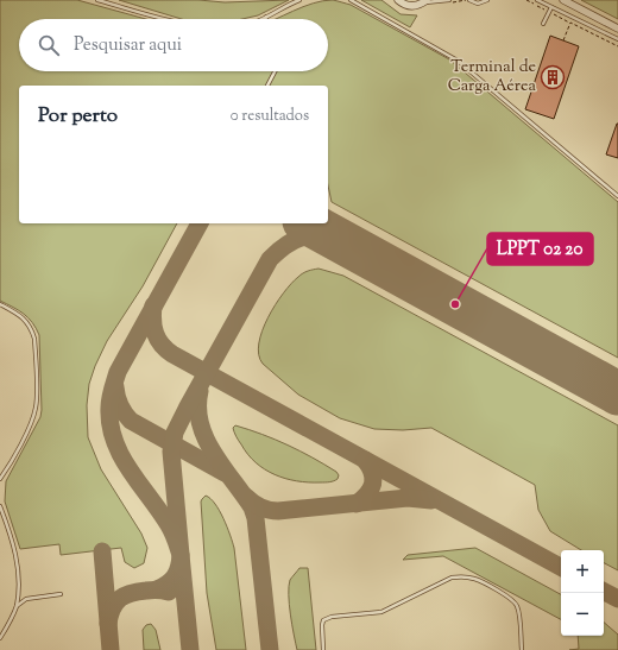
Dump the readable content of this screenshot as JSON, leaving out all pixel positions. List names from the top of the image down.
{
  "places": {
    "building": ["Terminal de Carga Aérea"],
    "other": ["LPPT 02 20"]
  },
  "page": {
    "search": "Pesquisar aqui",
    "heading": ["Por perto", "0 resultados"],
    "map_buttons": ["+", "−"]
  }
}
